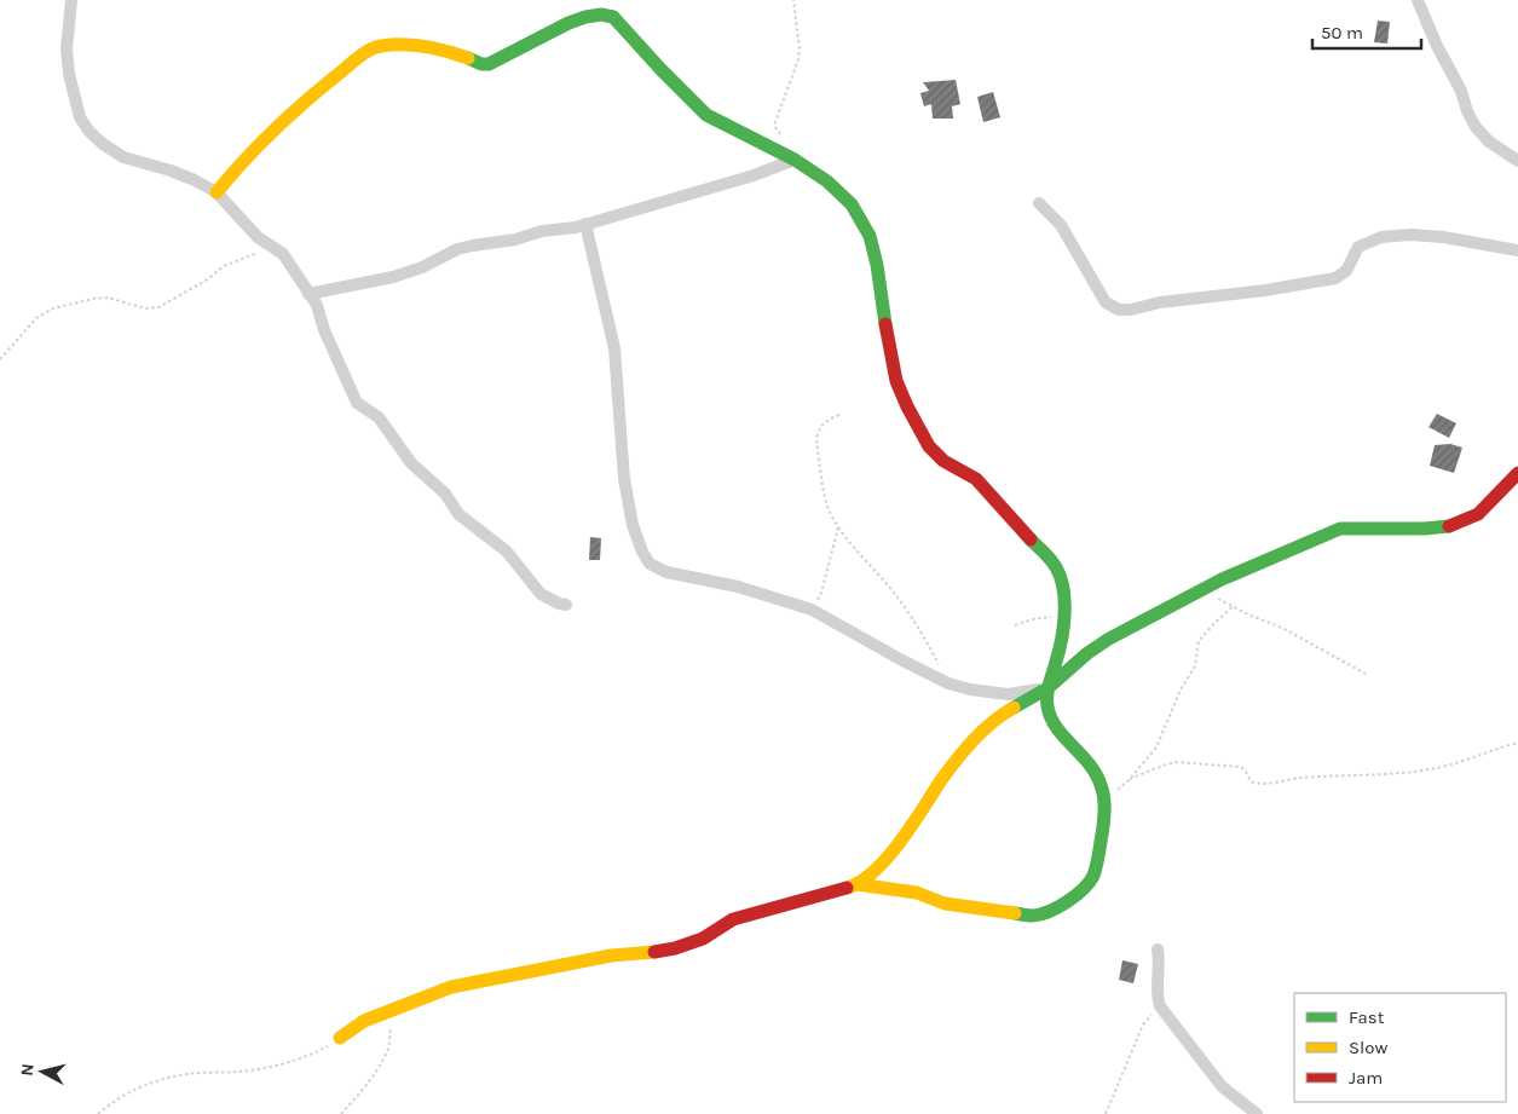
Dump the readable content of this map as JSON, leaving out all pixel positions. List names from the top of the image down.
{
  "legend": ["Fast", "Slow", "Jam"],
  "scale_bar": "50 m",
  "north": "left"
}
